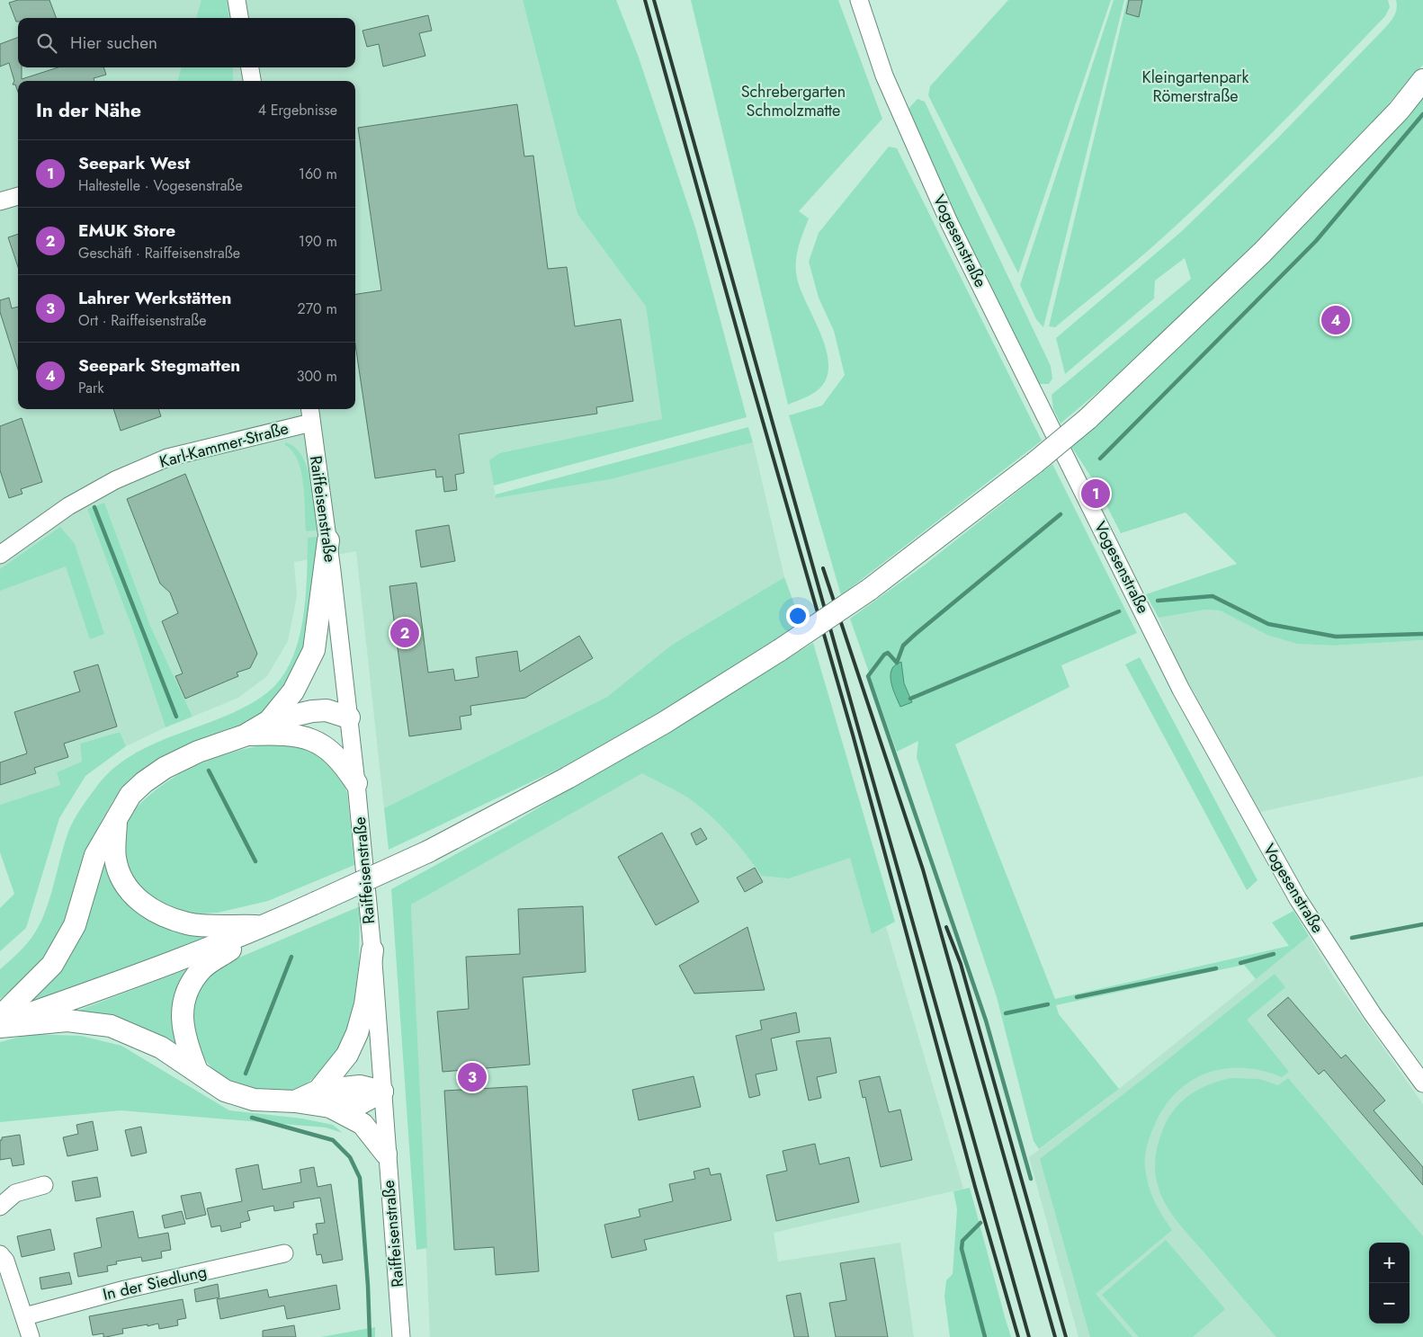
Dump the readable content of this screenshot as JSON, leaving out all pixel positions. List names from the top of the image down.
{
  "streets": {
    "street": [
      "Vogesenstraße",
      "Karl-Kammer-Straße",
      "Raiffeisenstraße",
      "In der Siedlung"
    ]
  },
  "crossings": [
    ["Karl-Kammer-Straße", "Raiffeisenstraße"]
  ],
  "parks": ["Kleingartenpark Römerstraße", "Schrebergarten Schmolzmatte"],
  "page": {
    "search": "Hier suchen",
    "heading": ["In der Nähe", "4 Ergebnisse"],
    "list": [
      {
        "mark": "1",
        "name": "Seepark West",
        "note": "Haltestelle · Vogesenstraße",
        "value": "160 m"
      },
      {
        "mark": "2",
        "name": "EMUK Store",
        "note": "Geschäft · Raiffeisenstraße",
        "value": "190 m"
      },
      {
        "mark": "3",
        "name": "Lahrer Werkstätten",
        "note": "Ort · Raiffeisenstraße",
        "value": "270 m"
      },
      {
        "mark": "4",
        "name": "Seepark Stegmatten",
        "note": "Park",
        "value": "300 m"
      }
    ],
    "pins": [
      "4",
      "1",
      "2",
      "3"
    ],
    "map_buttons": ["+", "−"]
  }
}
